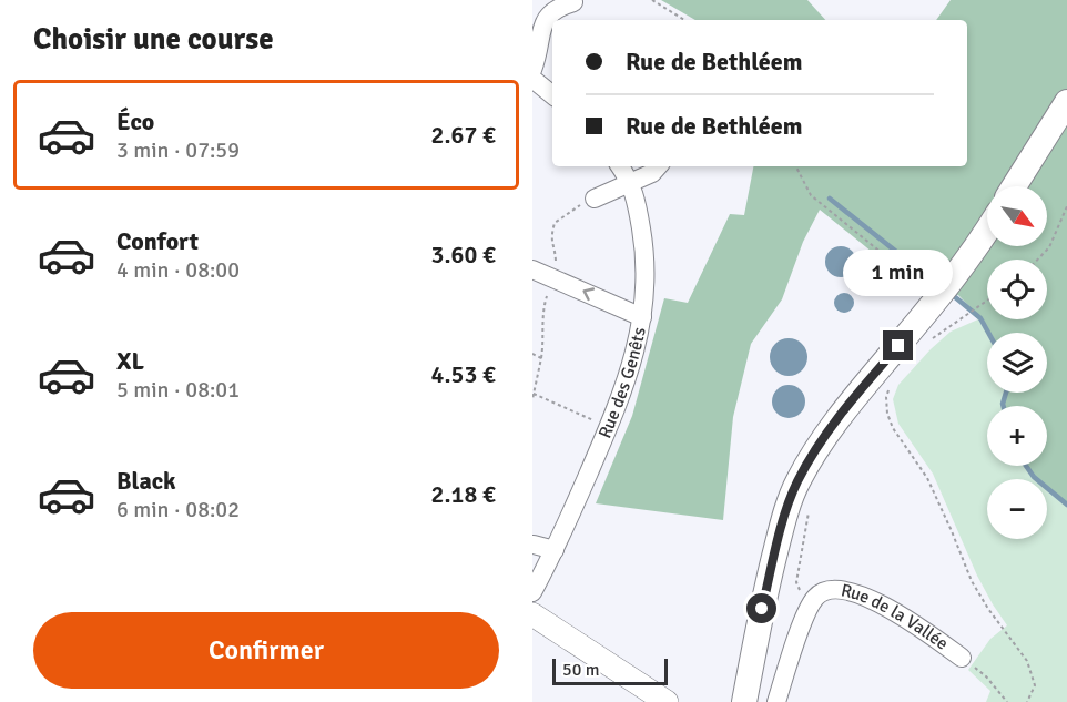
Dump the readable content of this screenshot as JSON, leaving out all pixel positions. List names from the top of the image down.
{
  "streets": {
    "street": ["Rue des Genêts", "Rue de la Vallée"]
  },
  "scale_bar": "50 m",
  "north": "bottom right",
  "page": {
    "heading": "Choisir une course",
    "banner": ["Rue de Bethléem", "Rue de Bethléem"],
    "list": [
      {
        "name": "Éco",
        "note": "3 min · 07:59",
        "value": "2.67 €"
      },
      {
        "name": "Confort",
        "note": "4 min · 08:00",
        "value": "3.60 €"
      },
      {
        "name": "XL",
        "note": "5 min · 08:01",
        "value": "4.53 €"
      },
      {
        "name": "Black",
        "note": "6 min · 08:02",
        "value": "2.18 €"
      }
    ],
    "map_buttons": ["+", "−"],
    "bubble": "1 min",
    "buttons": "Confirmer",
    "scale": "50 m"
  }
}
